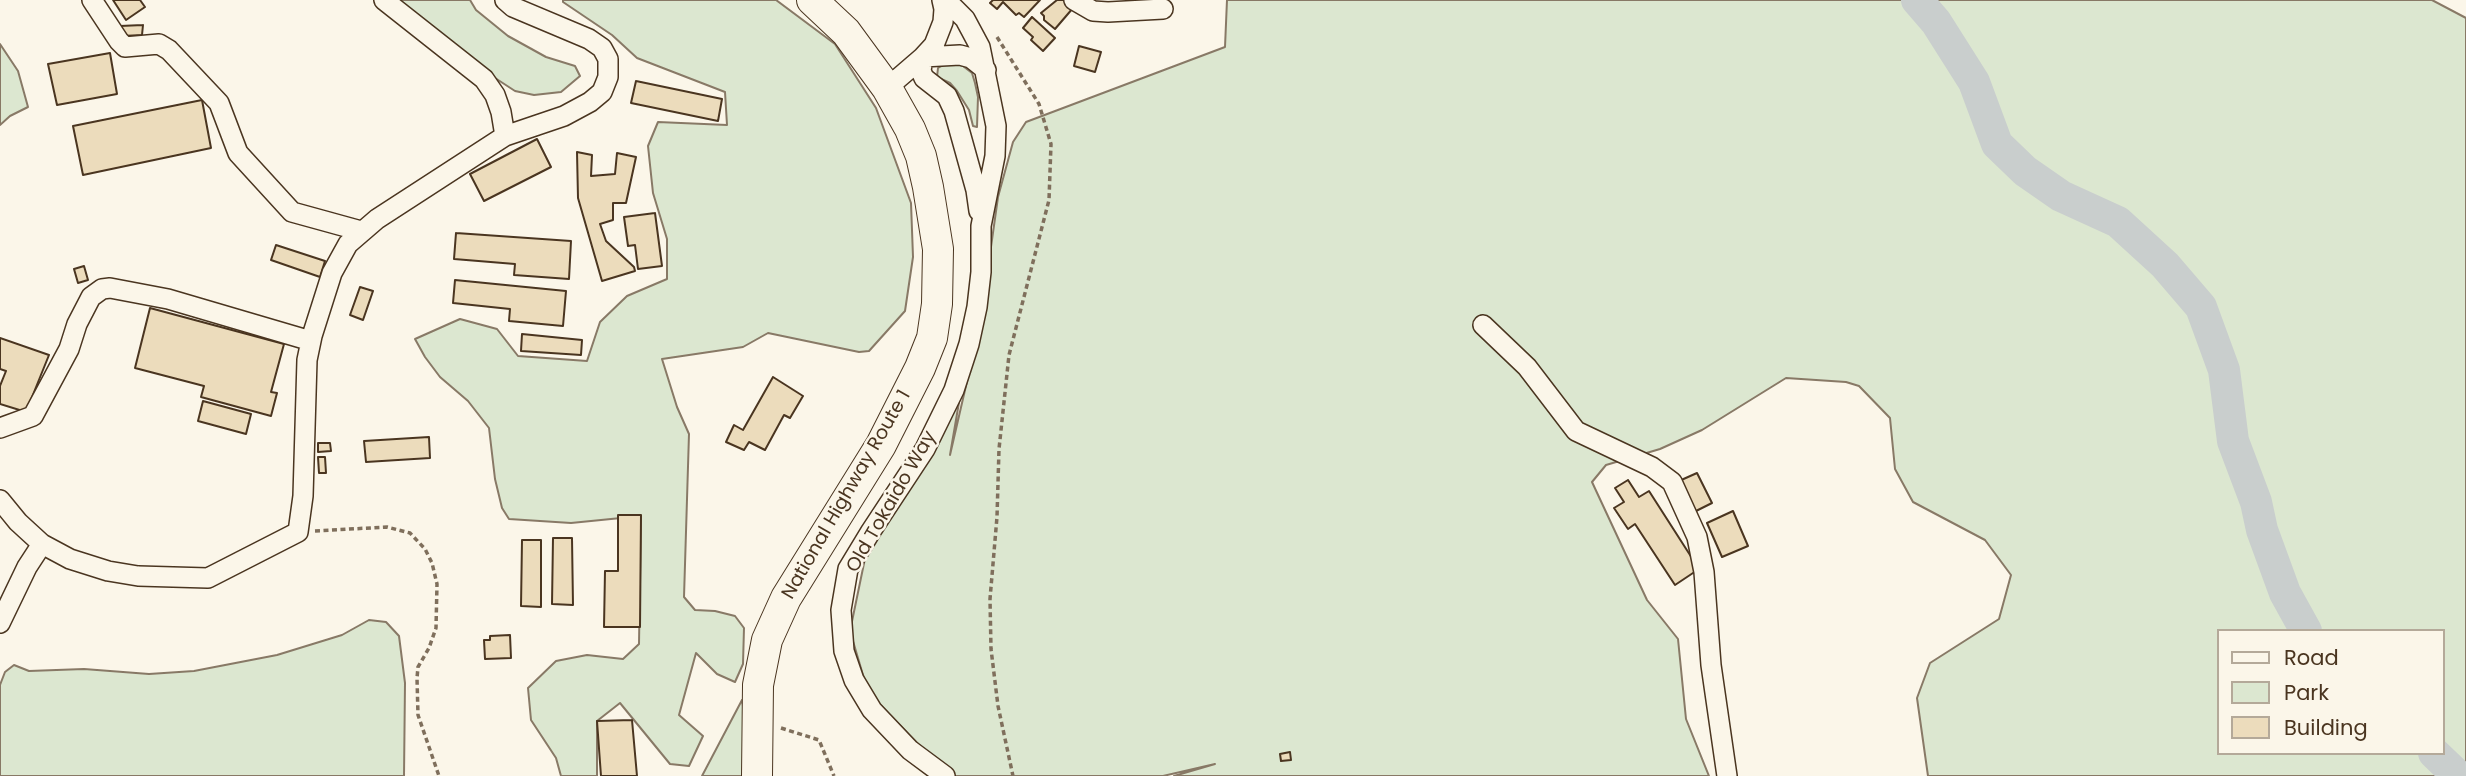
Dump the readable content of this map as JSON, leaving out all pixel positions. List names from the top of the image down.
{
  "streets": {
    "highway": ["National Highway Route 1"],
    "street": ["Old Tokaido Way"]
  },
  "legend": ["Road", "Park", "Building"]
}
